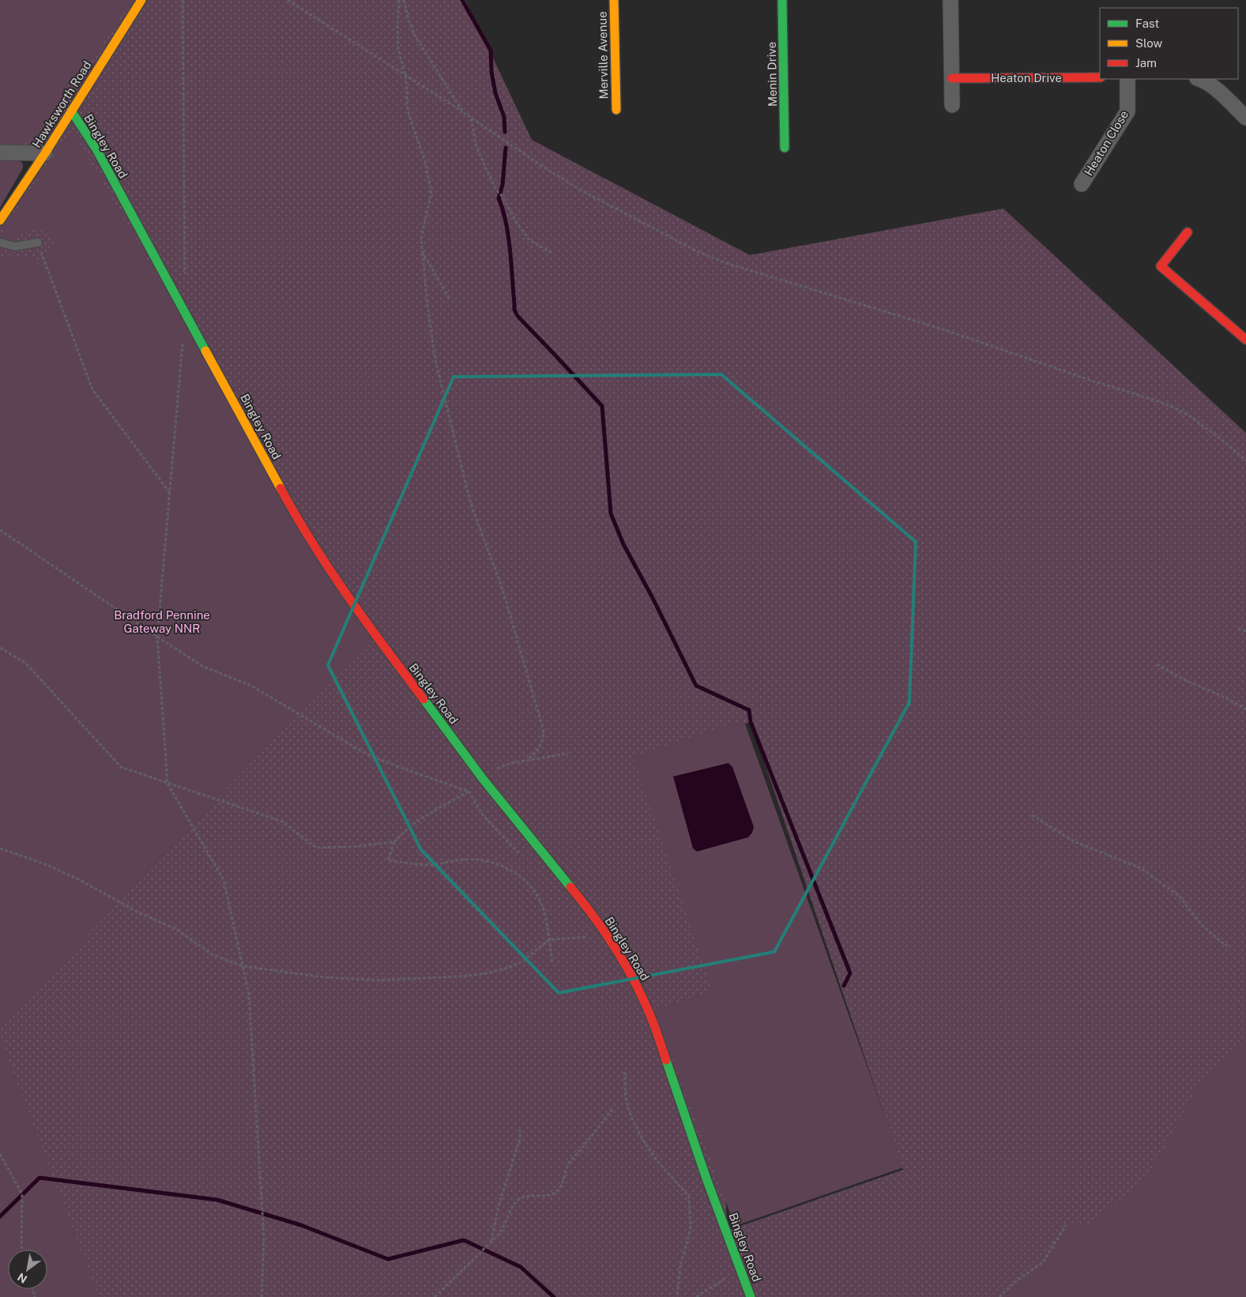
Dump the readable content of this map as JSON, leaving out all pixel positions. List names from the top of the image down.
{
  "streets": {
    "street": [
      "Merville Avenue",
      "Menin Drive",
      "Heaton Drive",
      "Hawksworth Road",
      "Heaton Close",
      "Bingley Road"
    ]
  },
  "crossings": [
    ["Hawksworth Road", "Bingley Road"]
  ],
  "parks": ["Bradford Pennine Gateway NNR"],
  "legend": ["Fast", "Slow", "Jam"],
  "north": "bottom left"
}
